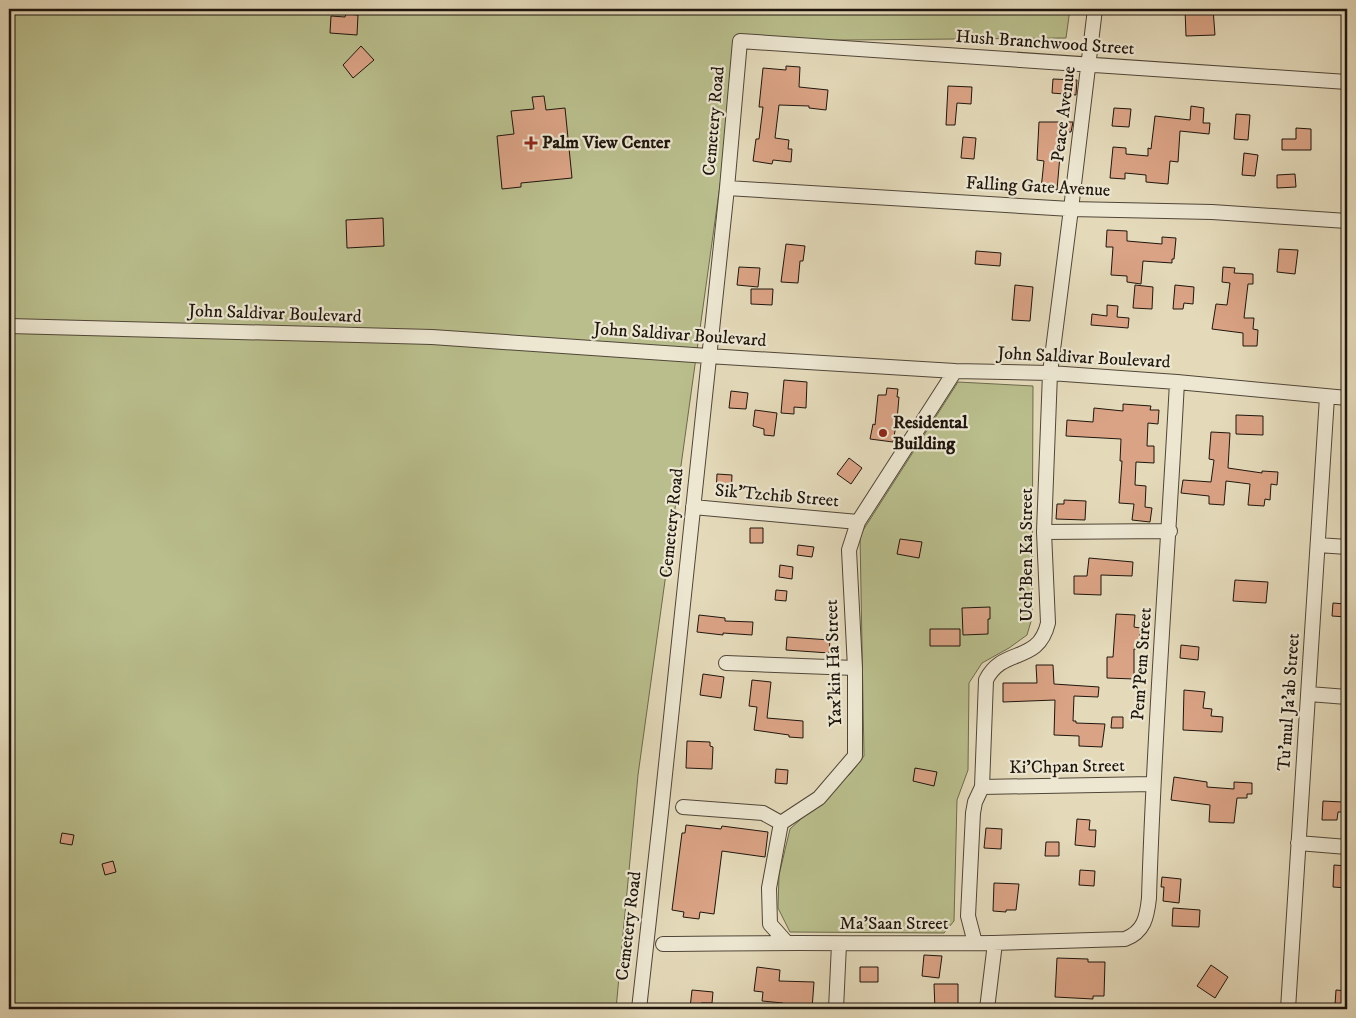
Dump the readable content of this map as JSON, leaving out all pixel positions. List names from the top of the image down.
{
  "streets": {
    "street": [
      "Hush Branchwood Street",
      "Peace Avenue",
      "Cemetery Road",
      "Falling Gate Avenue",
      "John Saldivar Boulevard",
      "Sik'Tzchib Street",
      "Uch'Ben Ka Street",
      "Yax'kin Ha Street",
      "Pem'Pem Street",
      "Tu'mul Ja'ab Street",
      "Ki'Chpan Street",
      "Ma'Saan Street"
    ]
  },
  "crossings": [
    ["Hush Branchwood Street", "Peace Avenue"],
    ["Hush Branchwood Street", "Cemetery Road"],
    ["Peace Avenue", "Falling Gate Avenue"],
    ["Peace Avenue", "John Saldivar Boulevard"],
    ["Peace Avenue", "Uch'Ben Ka Street"],
    ["Cemetery Road", "Falling Gate Avenue"],
    ["Cemetery Road", "John Saldivar Boulevard"],
    ["Cemetery Road", "Sik'Tzchib Street"],
    ["John Saldivar Boulevard", "Uch'Ben Ka Street"],
    ["John Saldivar Boulevard", "Yax'kin Ha Street"],
    ["John Saldivar Boulevard", "Pem'Pem Street"],
    ["John Saldivar Boulevard", "Tu'mul Ja'ab Street"],
    ["Sik'Tzchib Street", "Yax'kin Ha Street"],
    ["Uch'Ben Ka Street", "Ki'Chpan Street"],
    ["Uch'Ben Ka Street", "Ma'Saan Street"],
    ["Pem'Pem Street", "Ki'Chpan Street"],
    ["Pem'Pem Street", "Ma'Saan Street"]
  ],
  "places": {
    "health": ["Palm View Center"],
    "other": ["Residental Building"]
  }
}
